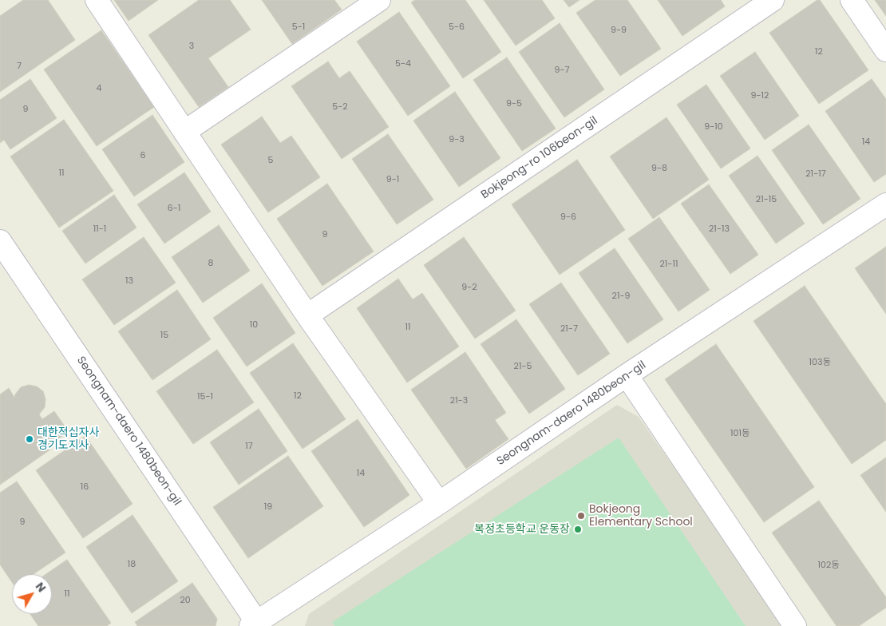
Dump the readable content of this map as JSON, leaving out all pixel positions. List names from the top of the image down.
{
  "streets": {
    "street": ["Bokjeong-ro 106beon-gil", "Seongnam-daero 1480beon-gil"]
  },
  "places": ["대한적십자사 경기도지사", "Bokjeong Elementary School", "복정초등학교 운동장"],
  "house_numbers": [
    "5-1",
    "5-6",
    "9-9",
    "3",
    "12",
    "5-4",
    "7",
    "9-7",
    "4",
    "9-12",
    "9-5",
    "5-2",
    "9",
    "9-10",
    "9-3",
    "14",
    "6",
    "5",
    "9-8",
    "11",
    "21-17",
    "9-1",
    "21-15",
    "6-1",
    "9-6",
    "11-1",
    "21-13",
    "9",
    "8",
    "21-11",
    "13",
    "9-2",
    "21-9",
    "10",
    "11",
    "21-7",
    "15",
    "103동",
    "21-5",
    "12",
    "15-1",
    "21-3",
    "101동",
    "17",
    "14",
    "16",
    "19",
    "9",
    "18",
    "102동",
    "11",
    "20"
  ],
  "north": "top right"
}
